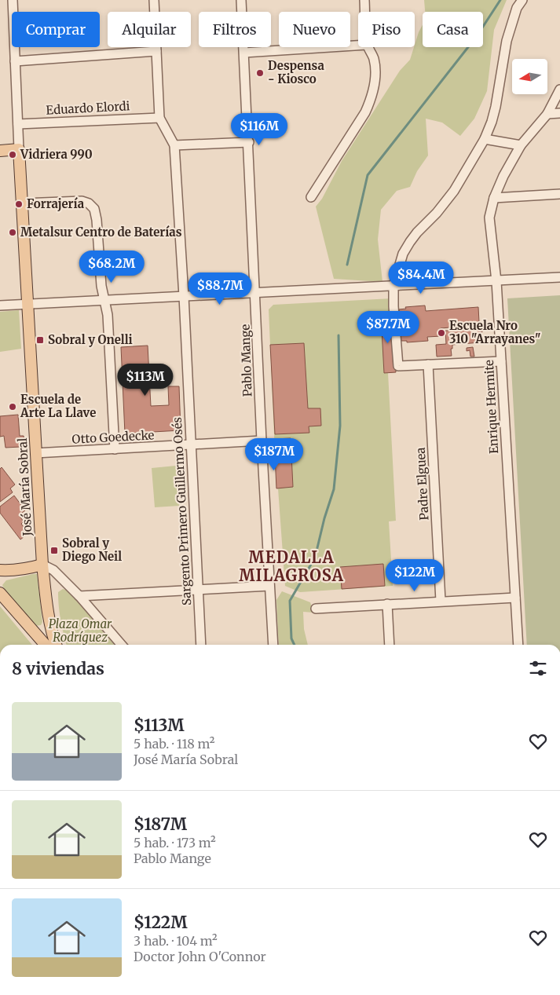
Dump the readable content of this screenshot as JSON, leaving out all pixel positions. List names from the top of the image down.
{
  "streets": {
    "main road": ["José María Sobral"],
    "street": [
      "Eduardo Elordi",
      "Pablo Mange",
      "Enrique Hermite",
      "Otto Goedecke",
      "Padre Elguea",
      "Sargento Primero Guillermo Osés"
    ]
  },
  "crossings": [
    ["Eduardo Elordi", "José María Sobral"],
    ["Eduardo Elordi", "Sargento Primero Guillermo Osés"],
    ["Pablo Mange", "Otto Goedecke"],
    ["Otto Goedecke", "José María Sobral"],
    ["Otto Goedecke", "Sargento Primero Guillermo Osés"]
  ],
  "districts": ["MEDALLA MILAGROSA"],
  "parks": ["Plaza Omar Rodríguez"],
  "places": {
    "other": [
      "Despensa - Kiosco",
      "Vidriera 990",
      "Forrajería",
      "Metalsur Centro de Baterías",
      "Escuela Nro 310 \"Arrayanes\"",
      "Escuela de Arte La Llave"
    ],
    "transit": ["Sobral y Onelli", "Sobral y Diego Neil"]
  },
  "north": "left",
  "page": {
    "chip": [
      "Comprar",
      "Alquilar",
      "Filtros",
      "Nuevo",
      "Piso",
      "Casa"
    ],
    "price": [
      "$116M",
      "$68.2M",
      "$84.4M",
      "$88.7M",
      "$87.7M",
      "$113M",
      "$187M",
      "$122M"
    ],
    "heading": "8 viviendas",
    "list": [
      {
        "name": "$113M",
        "note": "5 hab. · 118 m² · José María Sobral"
      },
      {
        "name": "$187M",
        "note": "5 hab. · 173 m² · Pablo Mange"
      },
      {
        "name": "$122M",
        "note": "3 hab. · 104 m² · Doctor John O'Connor"
      }
    ]
  }
}
